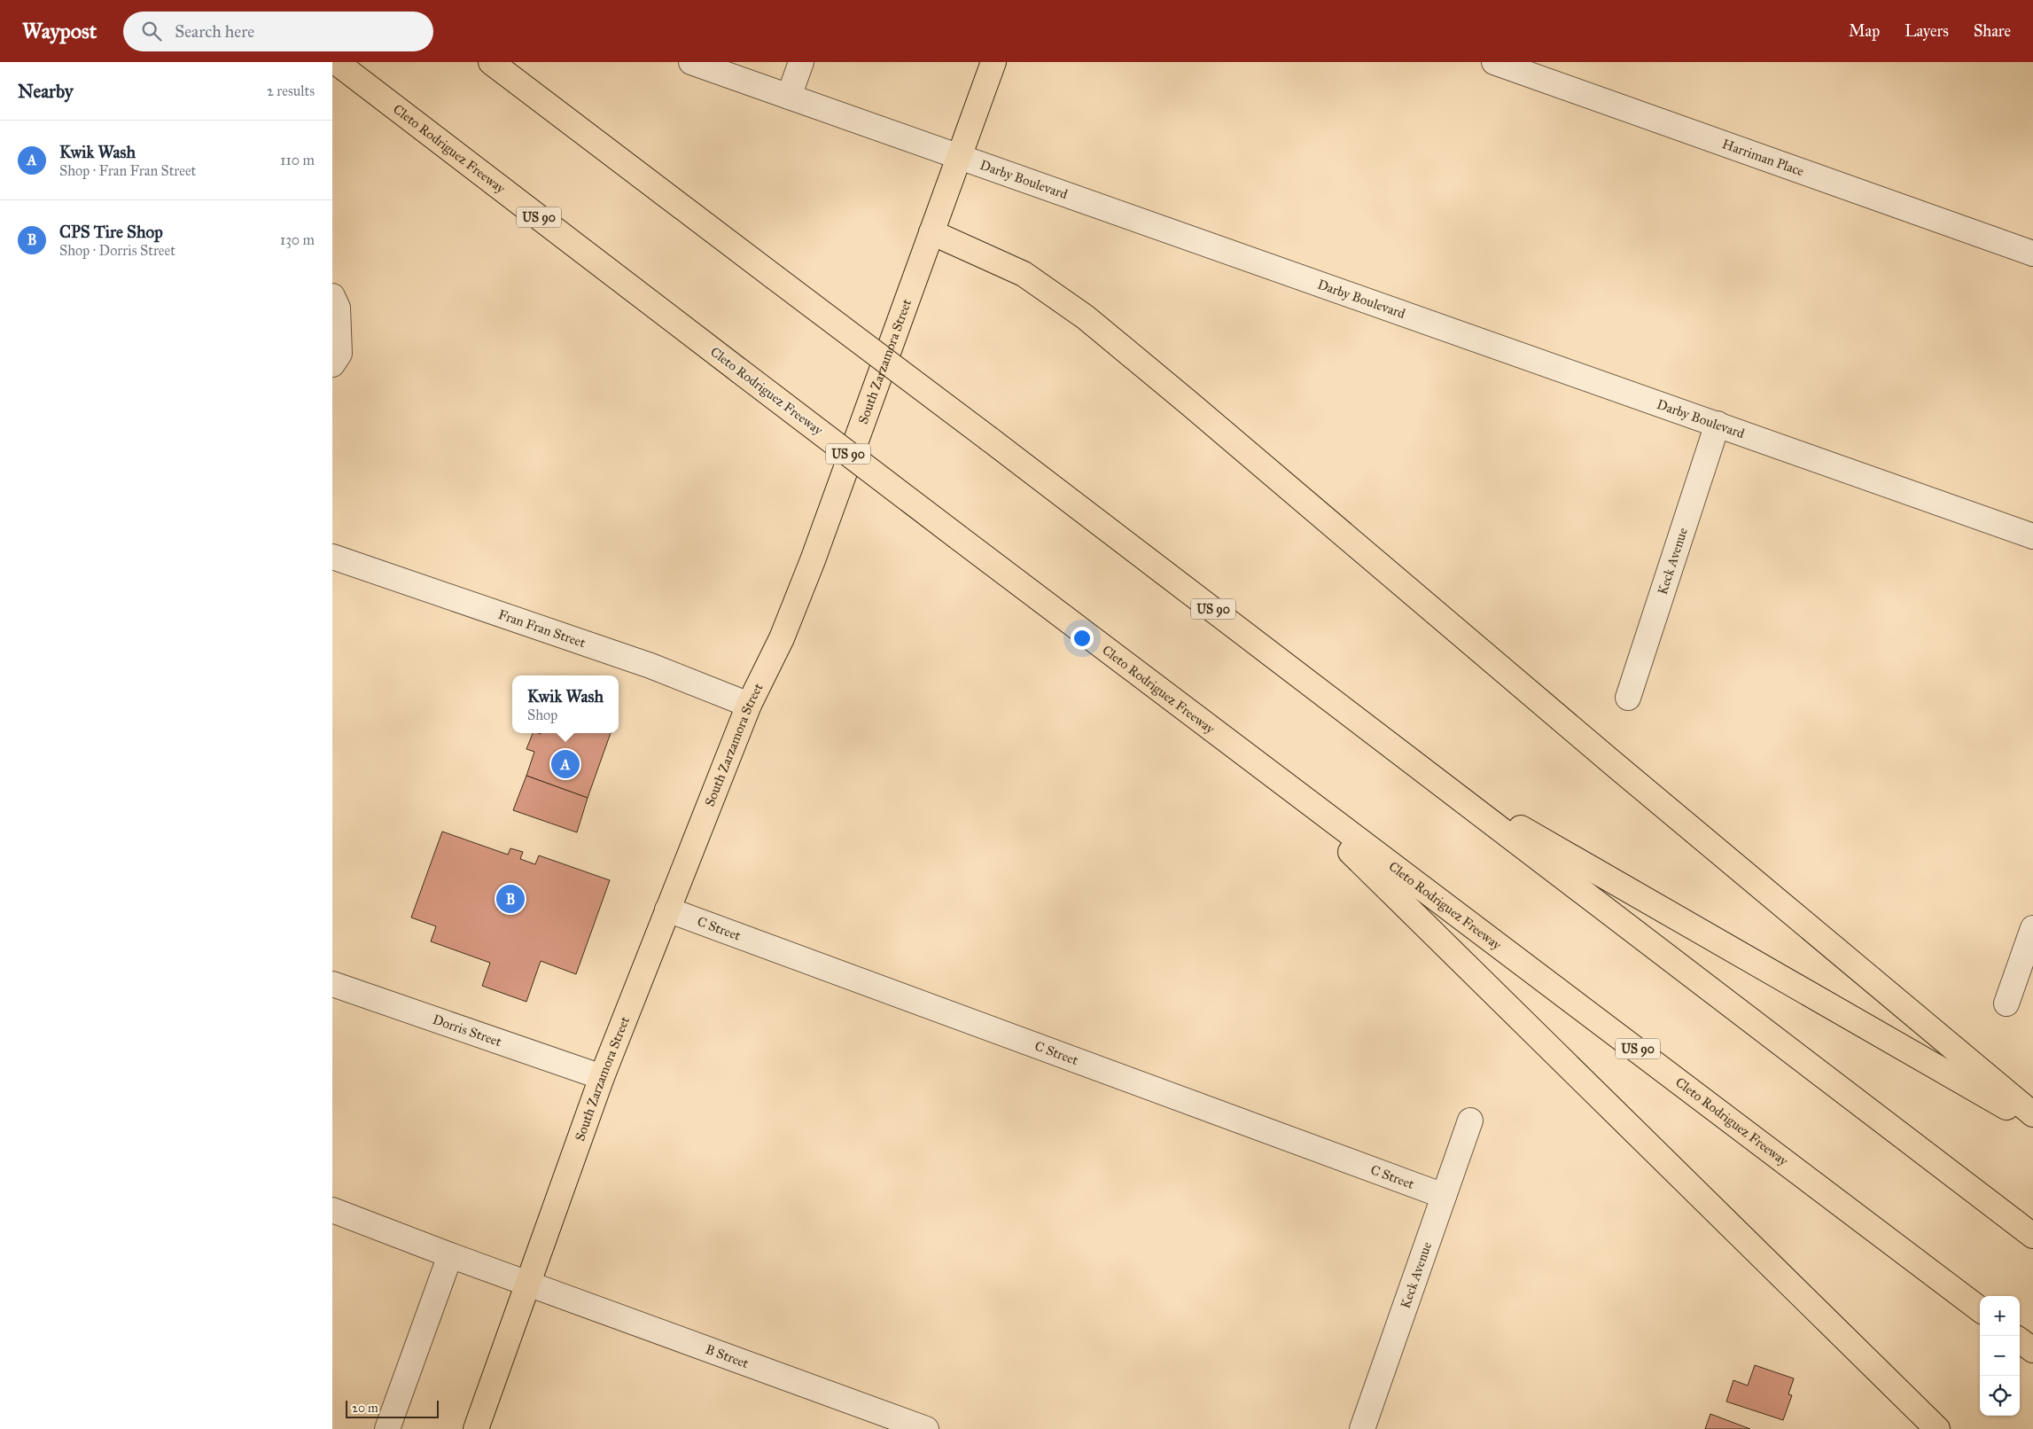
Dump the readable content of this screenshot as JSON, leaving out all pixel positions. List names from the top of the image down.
{
  "streets": {
    "main road": ["Cleto Rodriguez Freeway", "US 90", "South Zarzamora Street"],
    "street": [
      "Harriman Place",
      "Darby Boulevard",
      "Keck Avenue",
      "Fran Fran Street",
      "C Street",
      "Dorris Street",
      "B Street"
    ]
  },
  "crossings": [
    ["Darby Boulevard", "South Zarzamora Street"],
    ["Darby Boulevard", "Keck Avenue"],
    ["South Zarzamora Street", "Fran Fran Street"],
    ["South Zarzamora Street", "C Street"],
    ["South Zarzamora Street", "Dorris Street"],
    ["South Zarzamora Street", "B Street"],
    ["Keck Avenue", "C Street"]
  ],
  "scale_bar": "20 m",
  "page": {
    "header": "Waypost",
    "search": "Search here",
    "nav": ["Map", "Layers", "Share"],
    "heading": ["Nearby", "2 results"],
    "list": [
      {
        "mark": "A",
        "name": "Kwik Wash",
        "note": "Shop · Fran Fran Street",
        "value": "110 m"
      },
      {
        "mark": "B",
        "name": "CPS Tire Shop",
        "note": "Shop · Dorris Street",
        "value": "130 m"
      }
    ],
    "popup": ["Kwik Wash", "Shop"],
    "pins": ["A", "B"],
    "map_buttons": ["+", "−"],
    "scale": "20 m"
  }
}
